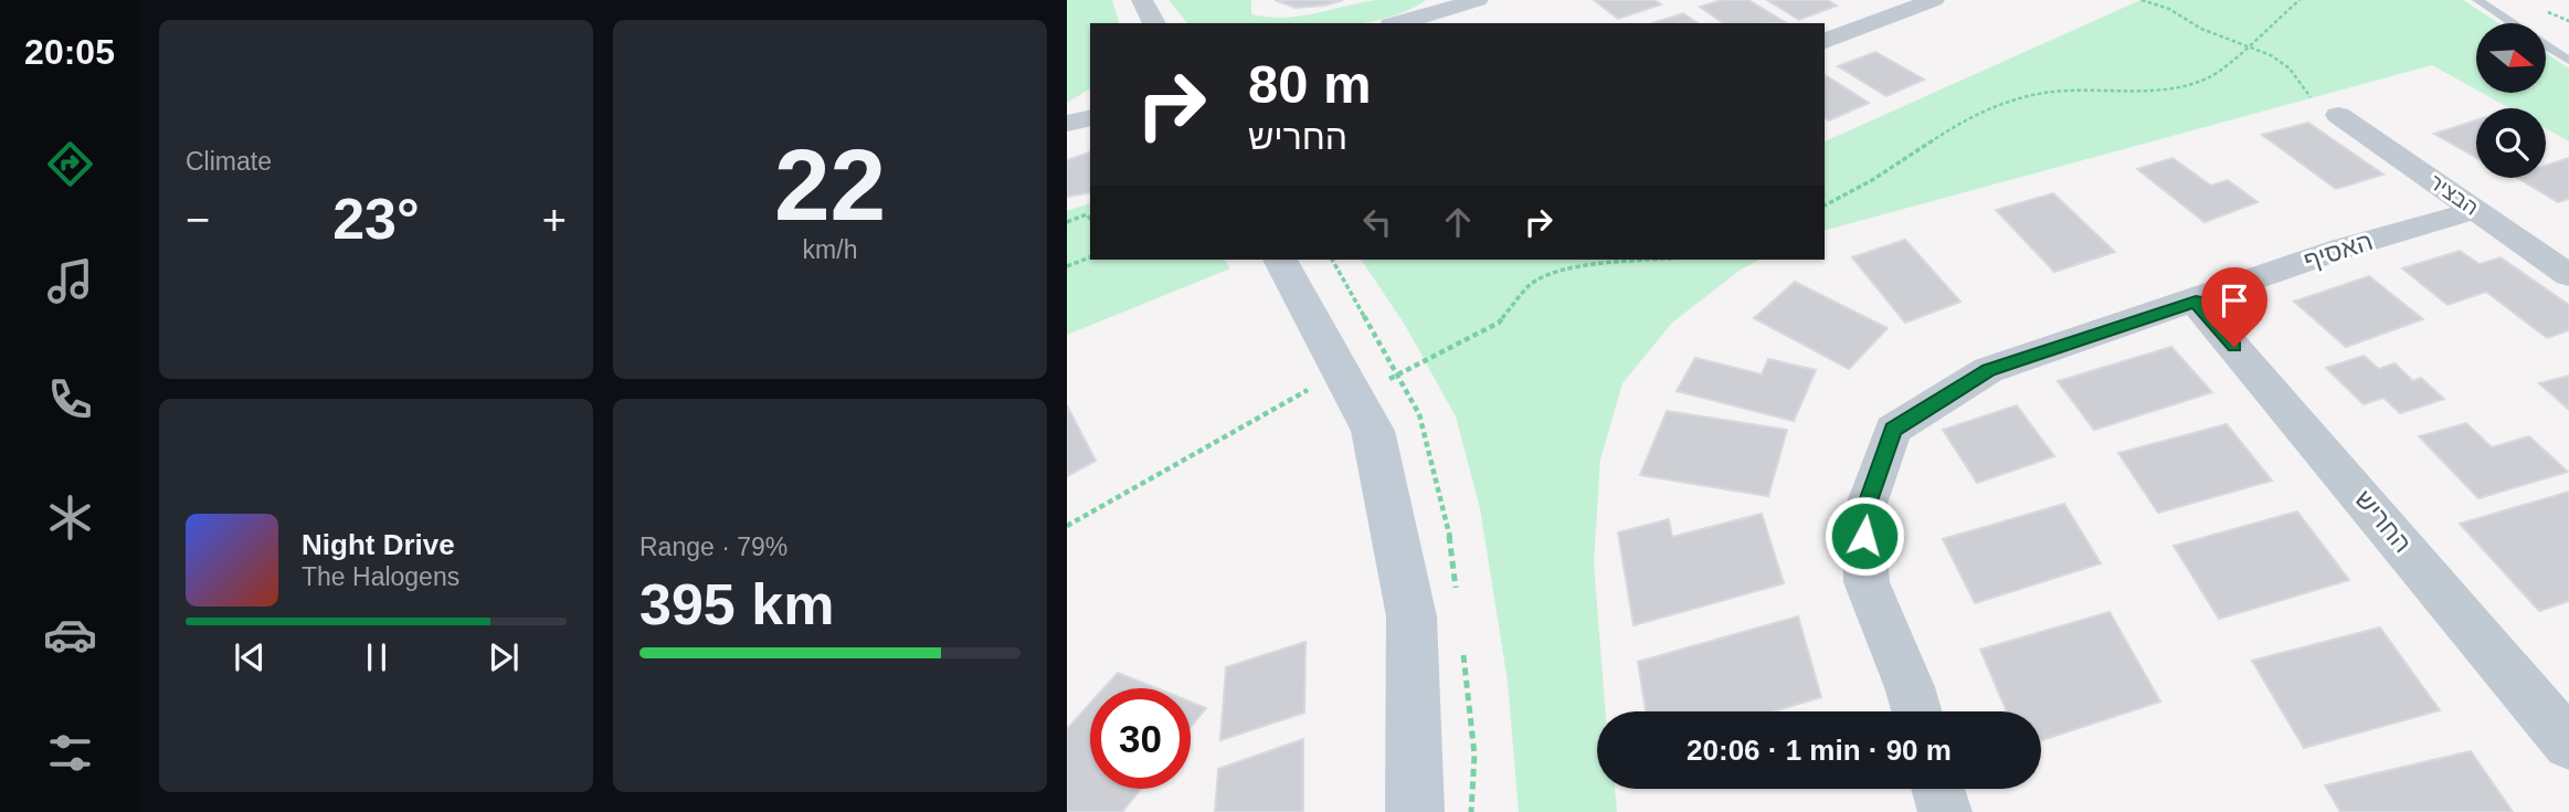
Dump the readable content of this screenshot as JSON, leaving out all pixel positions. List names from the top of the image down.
{
  "streets": {
    "street": ["הבציר", "האסיף", "החריש"]
  },
  "crossings": [
    ["הבציר", "האסיף"],
    ["האסיף", "החריש"]
  ],
  "north": "right",
  "page": {
    "tabs": "20:05",
    "tile": [
      "Climate",
      ["22", "km/h"],
      ["Range · 79%", "395 km"]
    ],
    "turn": ["80 m", "החריש"],
    "heat": ["−", "23°", "+"],
    "song": ["Night Drive", "The Halogens"],
    "limit": "30",
    "trip": "20:06 · 1 min · 90 m"
  }
}
